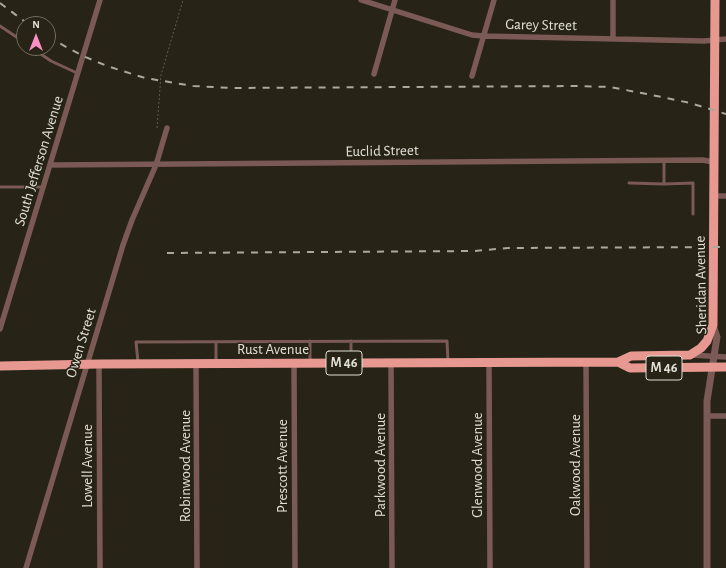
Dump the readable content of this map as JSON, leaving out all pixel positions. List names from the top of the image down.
{
  "streets": {
    "highway": ["Sheridan Avenue", "Rust Avenue", "M 46"],
    "street": [
      "Garey Street",
      "Euclid Street",
      "South Jefferson Avenue",
      "Owen Street",
      "Parkwood Avenue",
      "Glenwood Avenue",
      "Oakwood Avenue",
      "Lowell Avenue",
      "Robinwood Avenue",
      "Prescott Avenue"
    ]
  },
  "crossings": [
    ["Garey Street", "Sheridan Avenue"],
    ["Euclid Street", "South Jefferson Avenue"],
    ["Euclid Street", "Sheridan Avenue"],
    ["Euclid Street", "Owen Street"],
    ["Sheridan Avenue", "Rust Avenue"],
    ["Sheridan Avenue", "M 46"],
    ["Owen Street", "Rust Avenue"],
    ["Rust Avenue", "M 46"],
    ["Rust Avenue", "Parkwood Avenue"],
    ["Rust Avenue", "Glenwood Avenue"],
    ["Rust Avenue", "Oakwood Avenue"],
    ["Rust Avenue", "Lowell Avenue"],
    ["Rust Avenue", "Robinwood Avenue"],
    ["Rust Avenue", "Prescott Avenue"]
  ],
  "north": "top"
}
